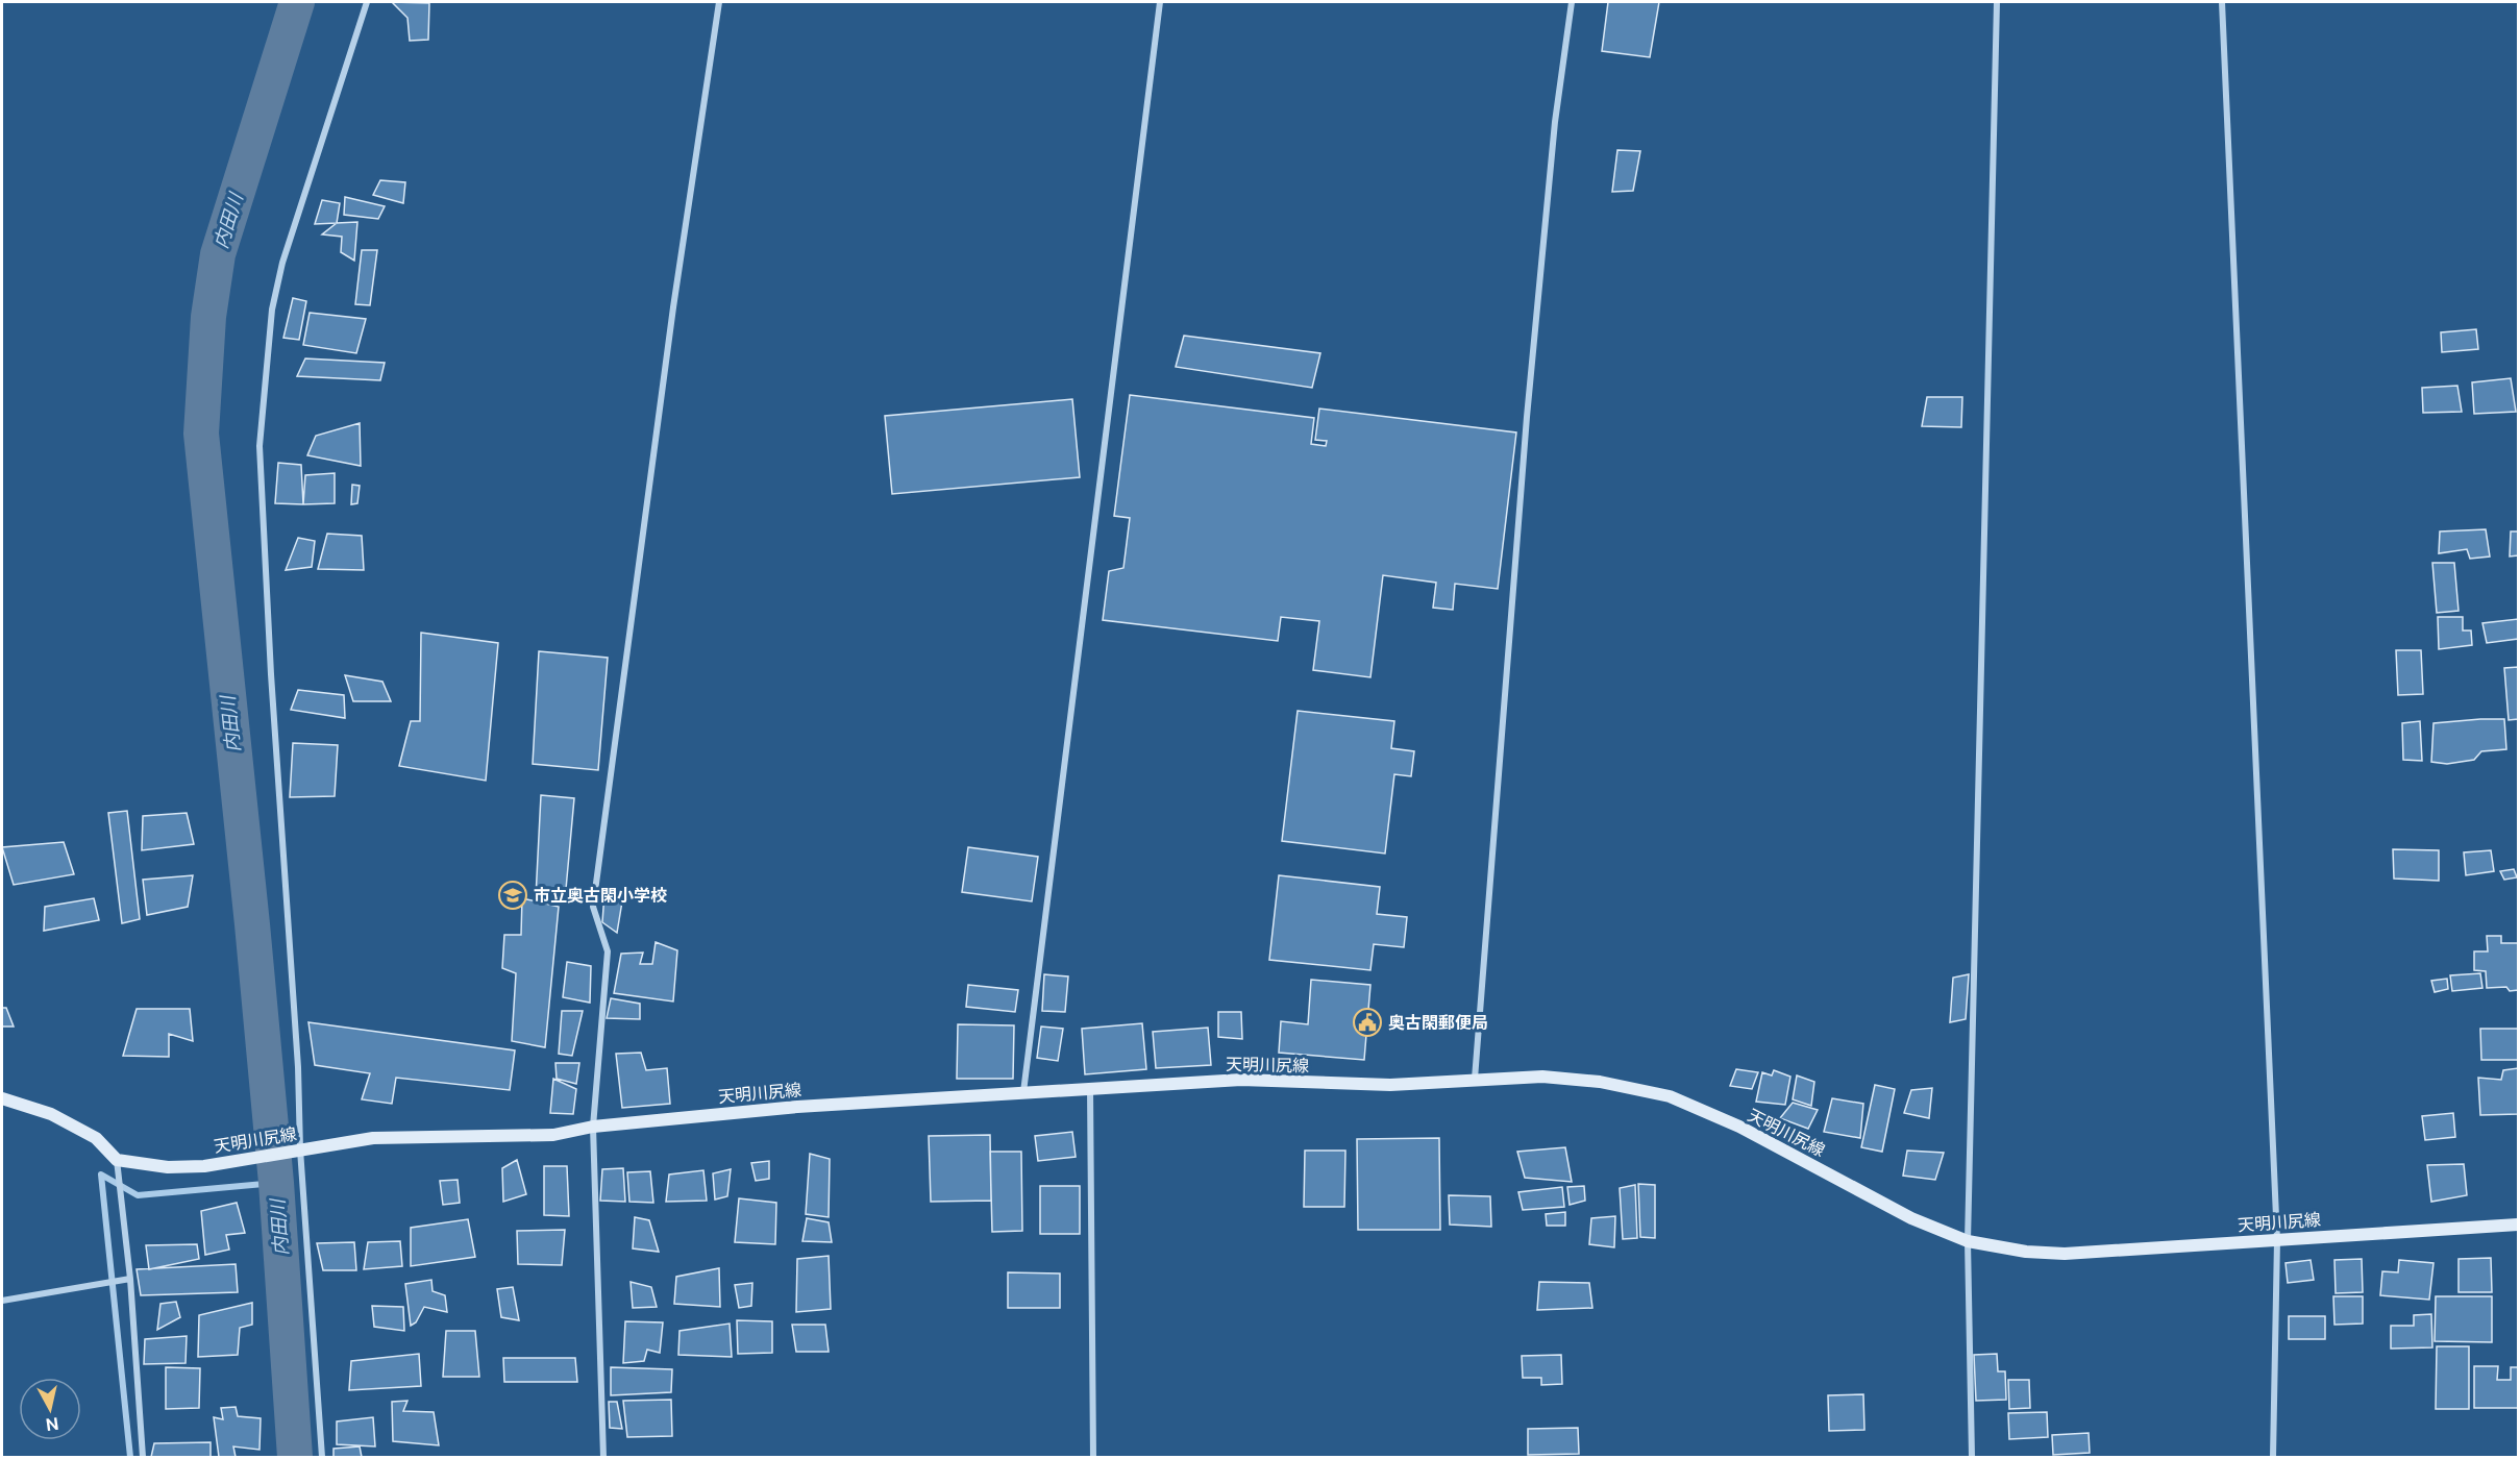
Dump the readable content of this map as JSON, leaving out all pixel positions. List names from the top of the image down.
{
  "streets": {
    "main road": ["天明川尻線"]
  },
  "water": ["内田川"],
  "places": {
    "school or university": ["市立奥古閑小学校"],
    "public building": ["奥古閑郵便局"]
  },
  "north": "bottom"
}
